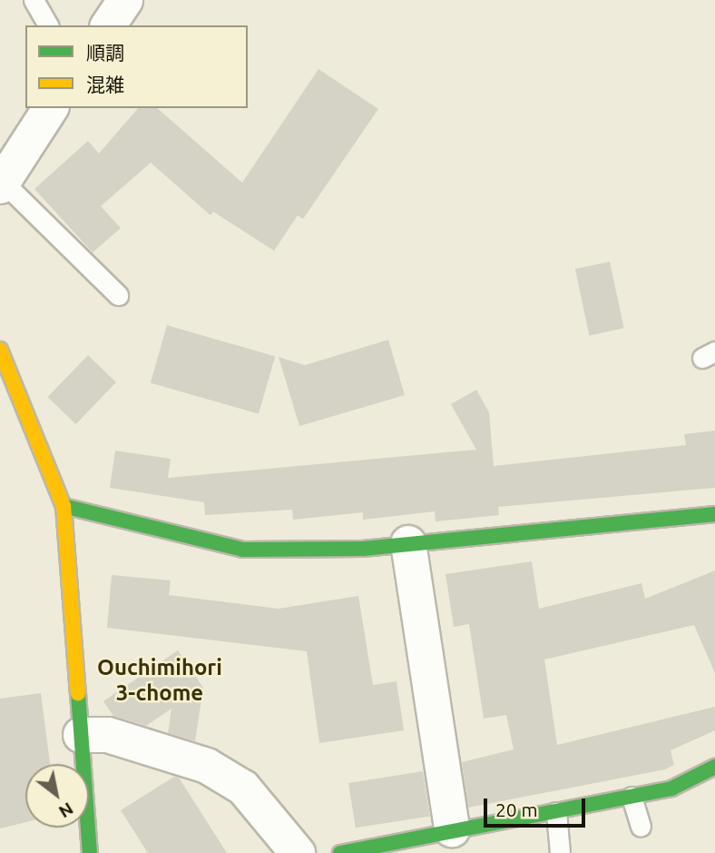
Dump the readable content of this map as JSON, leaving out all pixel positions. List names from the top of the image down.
{
  "districts": ["Ouchimihori 3-chome"],
  "legend": ["順調", "混雑"],
  "scale_bar": "20 m",
  "north": "bottom right"
}
